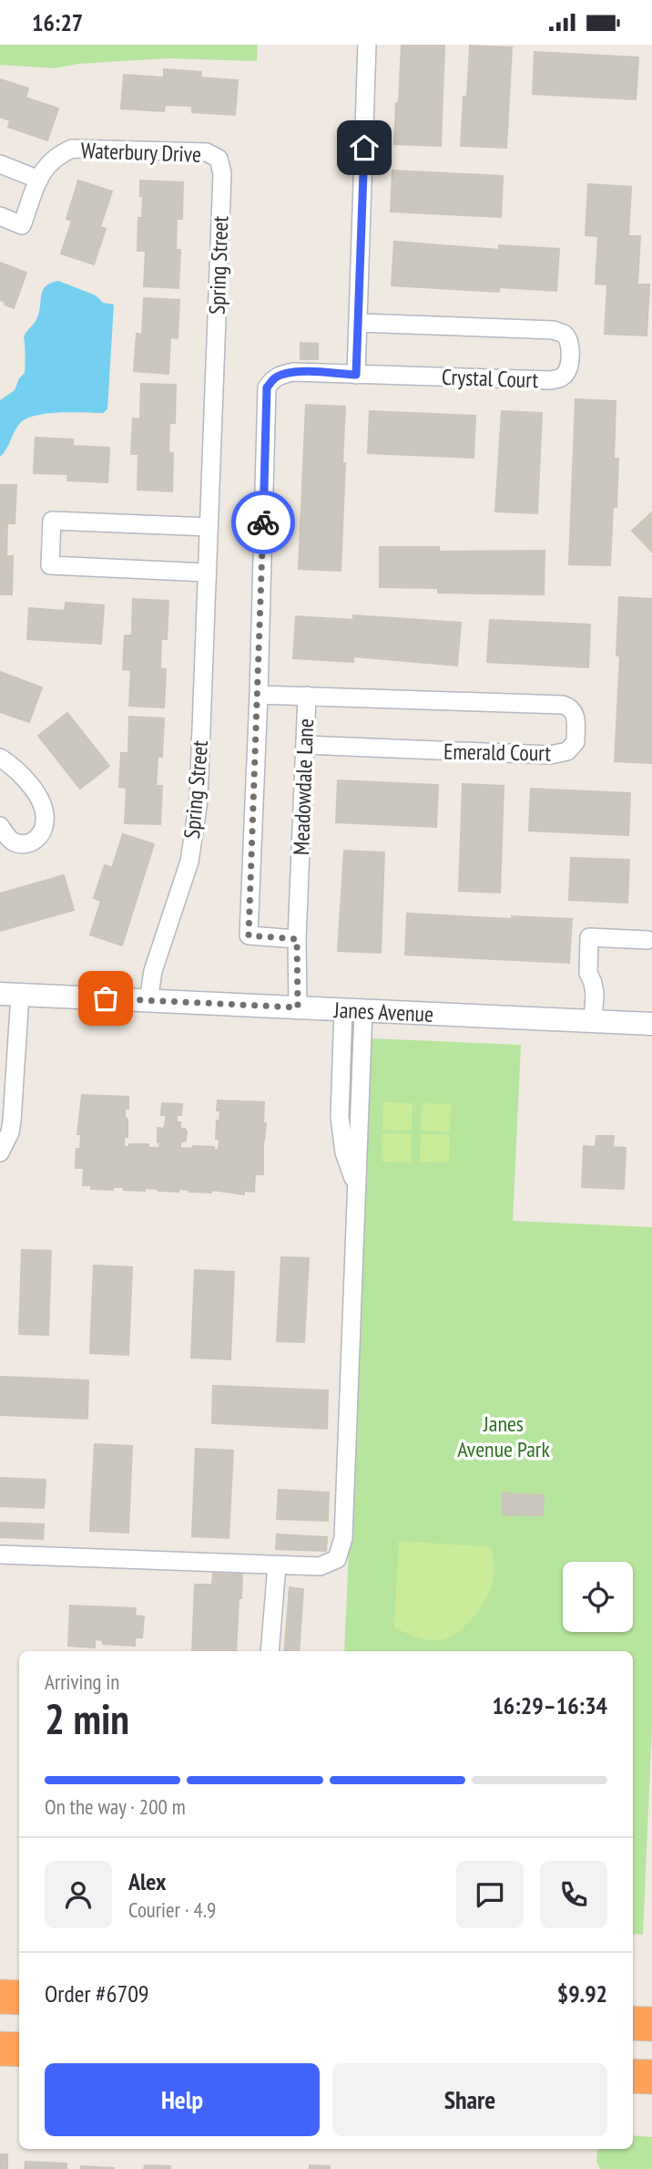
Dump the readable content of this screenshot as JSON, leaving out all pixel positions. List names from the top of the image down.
{
  "streets": {
    "street": [
      "Waterbury Drive",
      "Spring Street",
      "Crystal Court",
      "Emerald Court",
      "Meadowdale Lane",
      "Janes Avenue"
    ]
  },
  "crossings": [
    ["Waterbury Drive", "Spring Street"],
    ["Spring Street", "Janes Avenue"],
    ["Emerald Court", "Meadowdale Lane"],
    ["Meadowdale Lane", "Janes Avenue"]
  ],
  "parks": ["Janes Avenue Park"],
  "page": {
    "status": "16:27",
    "heading": ["2 min", "Arriving in", "16:29–16:34"],
    "panel": [
      "Alex",
      "Courier · 4.9",
      "Order #6709",
      "$9.92"
    ],
    "bar": "On the way · 200 m",
    "buttons": ["Help", "Share"]
  }
}
